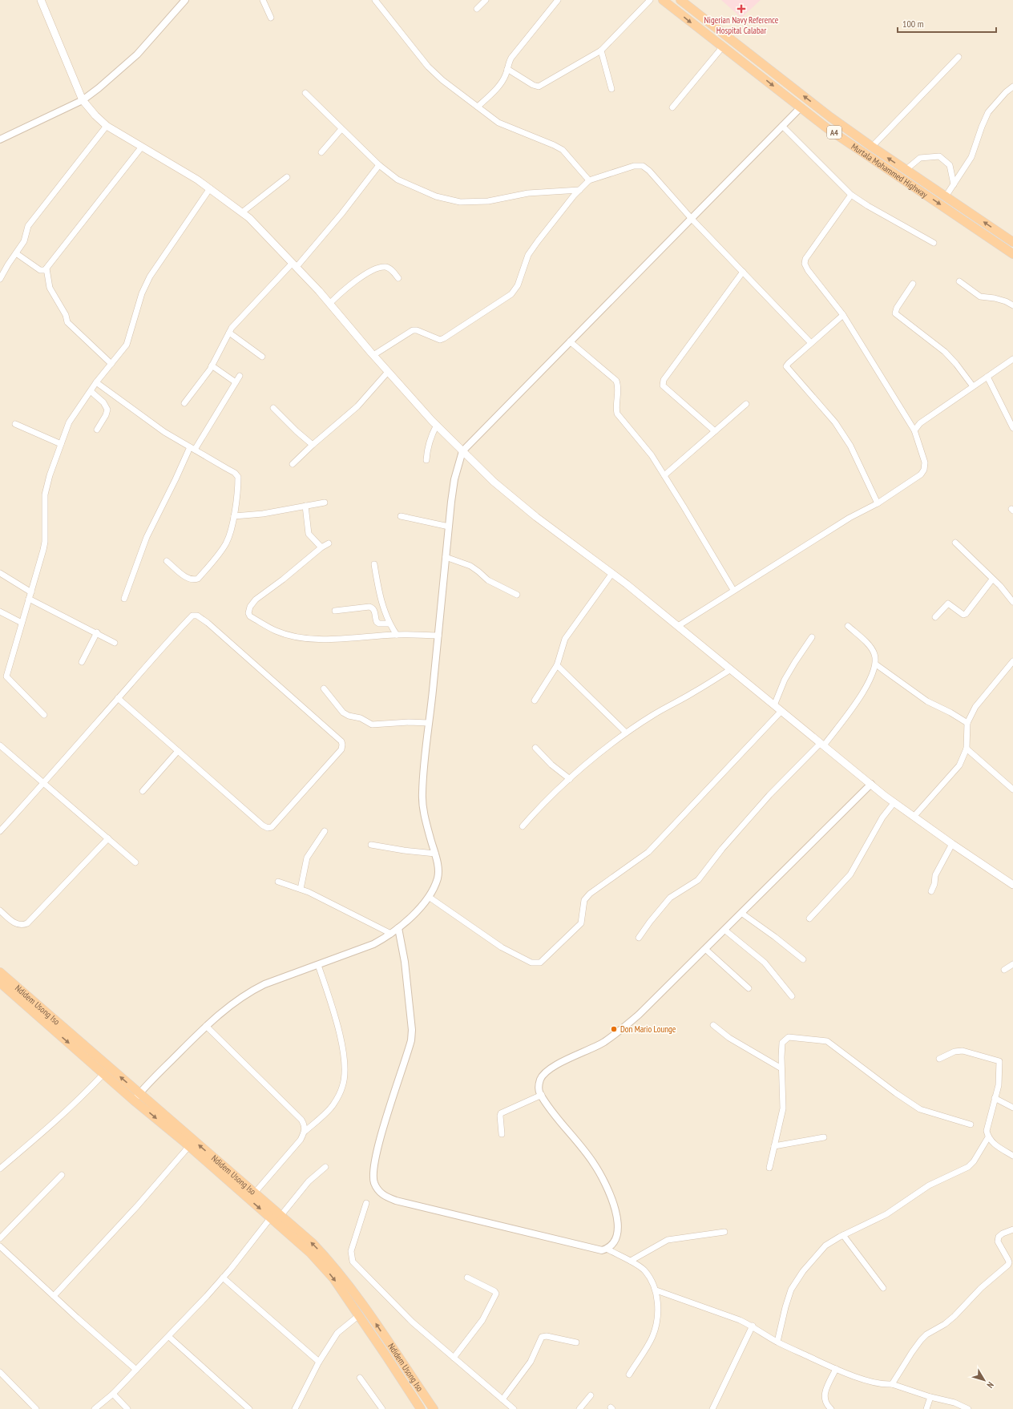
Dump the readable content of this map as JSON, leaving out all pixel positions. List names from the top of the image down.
{
  "streets": {
    "highway": ["A4", "Murtala Mohammed Highway", "Ndidem Usong Iso"]
  },
  "places": {
    "health": ["Nigerian Navy Reference Hospital Calabar"],
    "other": ["Don Mario Lounge"]
  },
  "scale_bar": "100 m",
  "north": "bottom right"
}
